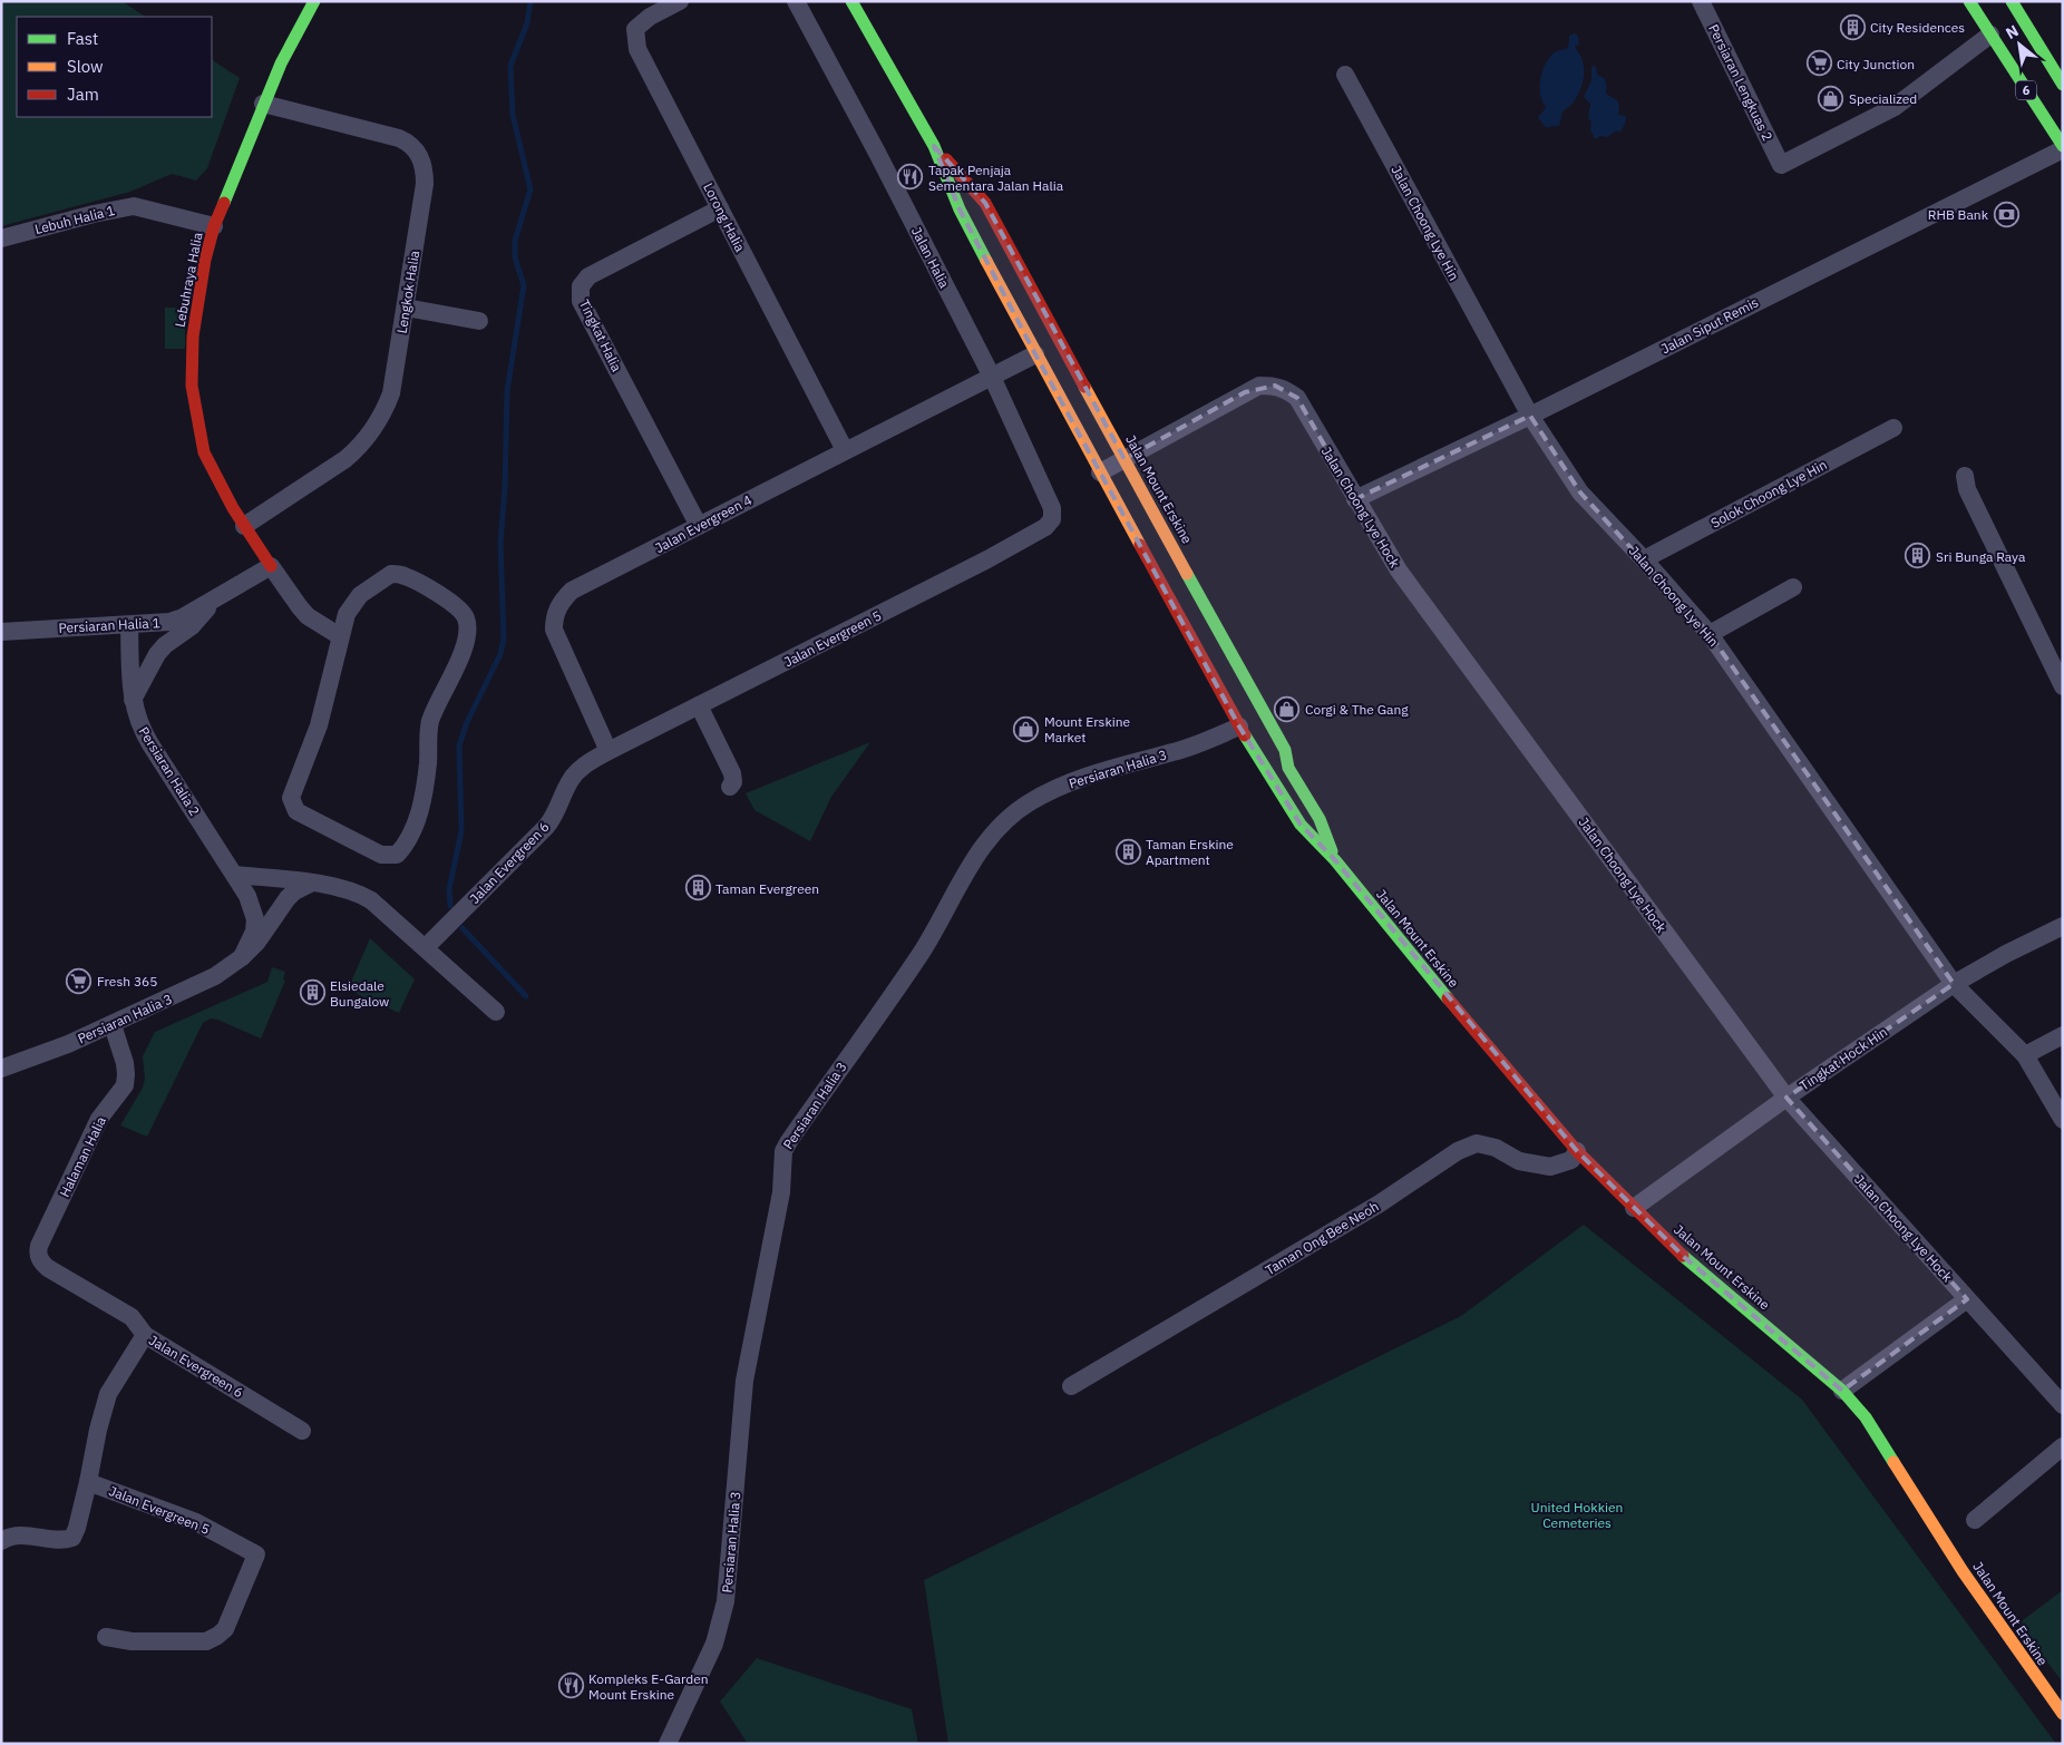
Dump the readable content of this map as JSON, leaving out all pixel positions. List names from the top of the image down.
{
  "streets": {
    "main road": ["6", "Lebuhraya Halia", "Jalan Mount Erskine"],
    "street": [
      "Persiaran Lengkuas 2",
      "Lorong Halia",
      "Lebuh Halia 1",
      "Jalan Choong Lye Hin",
      "Jalan Halia",
      "Lengkok Halia",
      "Jalan Siput Remis",
      "Tingkat Halia",
      "Solok Choong Lye Hin",
      "Jalan Choong Lye Hock",
      "Jalan Evergreen 4",
      "Persiaran Halia 1",
      "Jalan Evergreen 5",
      "Persiaran Halia 3",
      "Persiaran Halia 2",
      "Jalan Evergreen 6",
      "Tingkat Hock Hin",
      "Halaman Halia",
      "Taman Ong Bee Neoh"
    ]
  },
  "crossings": [
    ["Persiaran Lengkuas 2", "6"],
    ["6", "Jalan Siput Remis"],
    ["Lorong Halia", "Tingkat Halia"],
    ["Lorong Halia", "Jalan Evergreen 4"],
    ["Lebuh Halia 1", "Lebuhraya Halia"],
    ["Jalan Choong Lye Hin", "Jalan Siput Remis"],
    ["Jalan Choong Lye Hin", "Solok Choong Lye Hin"],
    ["Jalan Choong Lye Hin", "Tingkat Hock Hin"],
    ["Jalan Halia", "Jalan Evergreen 4"],
    ["Jalan Halia", "Jalan Evergreen 5"],
    ["Lebuhraya Halia", "Lengkok Halia"],
    ["Lebuhraya Halia", "Persiaran Halia 1"],
    ["Jalan Siput Remis", "Jalan Choong Lye Hock"],
    ["Tingkat Halia", "Jalan Evergreen 4"],
    ["Jalan Mount Erskine", "Jalan Choong Lye Hock"],
    ["Jalan Mount Erskine", "Jalan Evergreen 4"],
    ["Jalan Mount Erskine", "Persiaran Halia 3"],
    ["Jalan Mount Erskine", "Tingkat Hock Hin"],
    ["Jalan Mount Erskine", "Taman Ong Bee Neoh"],
    ["Jalan Choong Lye Hock", "Tingkat Hock Hin"],
    ["Jalan Evergreen 4", "Jalan Evergreen 5"],
    ["Jalan Evergreen 4", "Jalan Evergreen 6"],
    ["Persiaran Halia 1", "Persiaran Halia 2"],
    ["Jalan Evergreen 5", "Jalan Evergreen 6"],
    ["Persiaran Halia 3", "Persiaran Halia 2"],
    ["Persiaran Halia 3", "Halaman Halia"],
    ["Jalan Evergreen 6", "Halaman Halia"]
  ],
  "parks": ["United Hokkien Cemeteries"],
  "places": {
    "building": [
      "City Residences",
      "Sri Bunga Raya",
      "Taman Erskine Apartment",
      "Taman Evergreen",
      "Elsiedale Bungalow"
    ],
    "supermarket": ["City Junction", "Fresh 365"],
    "shop": ["Specialized", "Corgi & The Gang", "Mount Erskine Market"],
    "restaurant": ["Tapak Penjaja Sementara Jalan Halia", "Kompleks E-Garden Mount Erskine"],
    "bank": ["RHB Bank"]
  },
  "legend": ["Fast", "Slow", "Jam"],
  "north": "top left"
}
